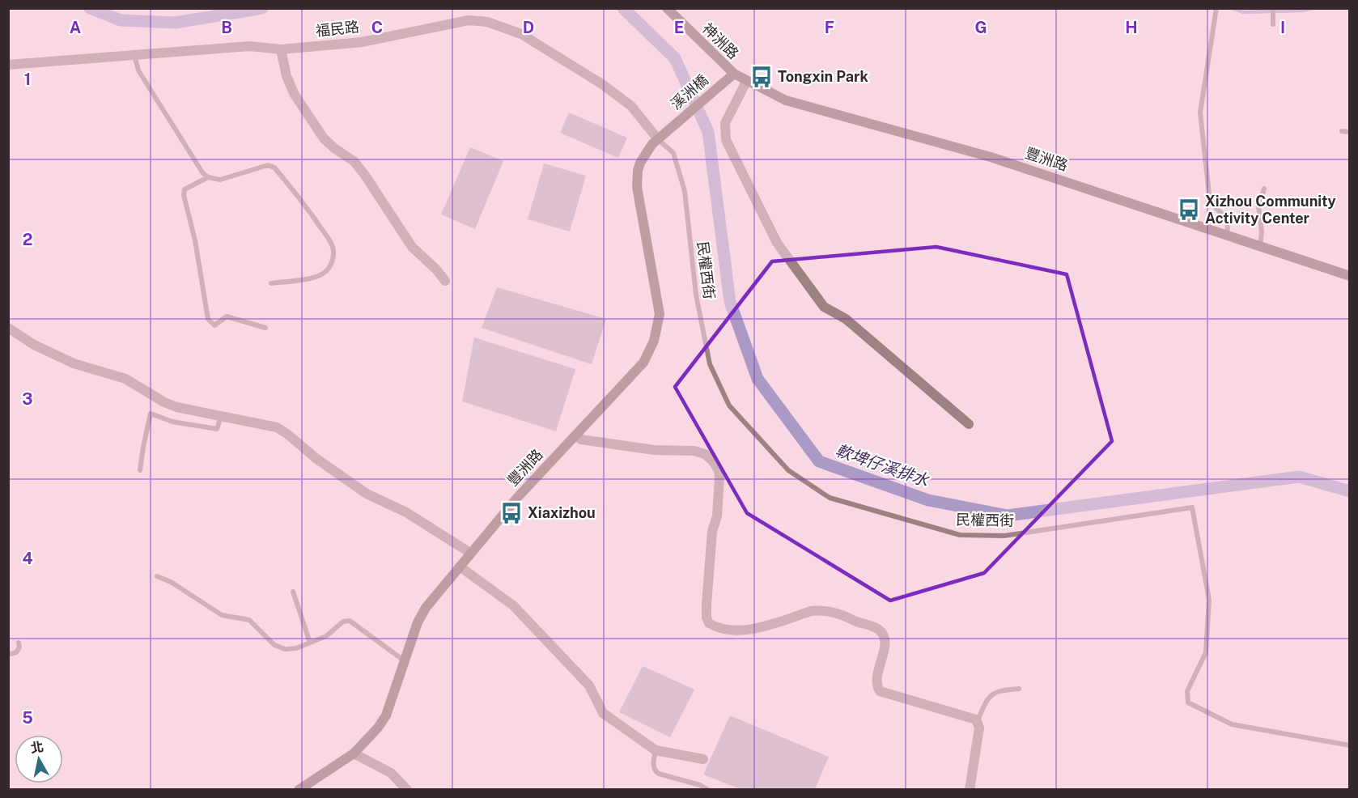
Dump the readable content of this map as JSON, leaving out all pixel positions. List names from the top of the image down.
{
  "streets": {
    "street": [
      "福民路",
      "神洲路",
      "溪洲橋",
      "豐洲路"
    ],
    "lane": ["民權西街"]
  },
  "crossings": [
    ["福民路", "溪洲橋"],
    ["福民路", "豐洲路"],
    ["福民路", "民權西街"],
    ["神洲路", "溪洲橋"],
    ["神洲路", "豐洲路"],
    ["溪洲橋", "豐洲路"],
    ["溪洲橋", "民權西街"],
    ["豐洲路", "民權西街"]
  ],
  "water": ["軟埤仔溪排水"],
  "places": {
    "bus stop": ["Tongxin Park", "Xizhou Community Activity Center", "Xiaxizhou"]
  },
  "north": "top",
  "grid": {
    "columns": [
      "A",
      "B",
      "C",
      "D",
      "E",
      "F",
      "G",
      "H",
      "I"
    ],
    "rows": [
      "1",
      "2",
      "3",
      "4",
      "5"
    ]
  }
}
